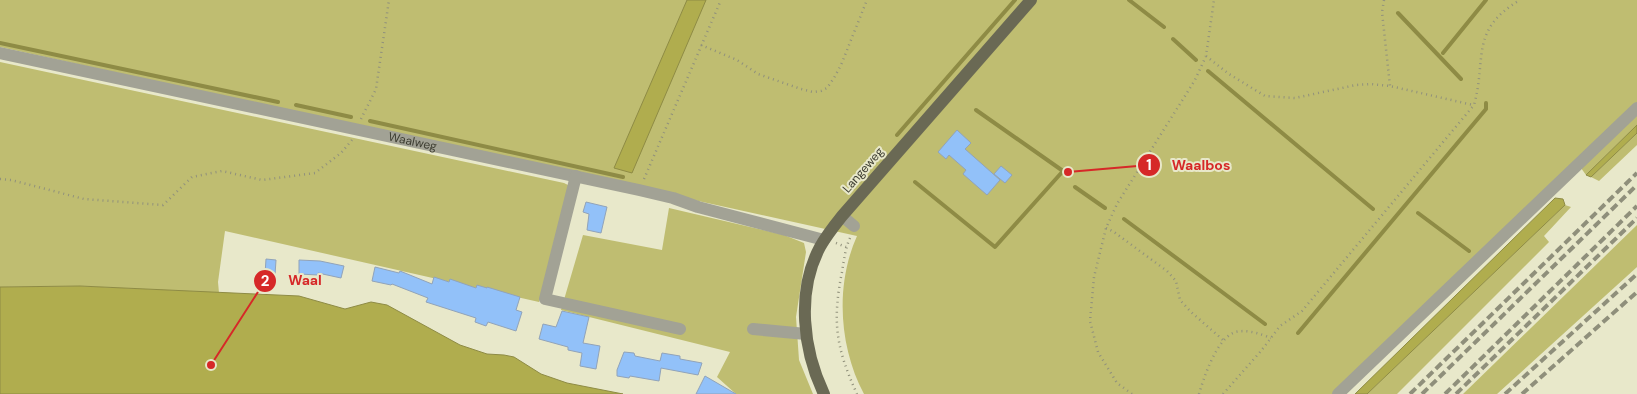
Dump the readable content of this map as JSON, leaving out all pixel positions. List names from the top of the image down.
{
  "streets": {
    "main road": ["Langeweg"],
    "street": ["Waalweg"]
  },
  "crossings": [
    ["Waalweg", "Langeweg"]
  ],
  "places": ["Waalbos", "Waal"]
}
